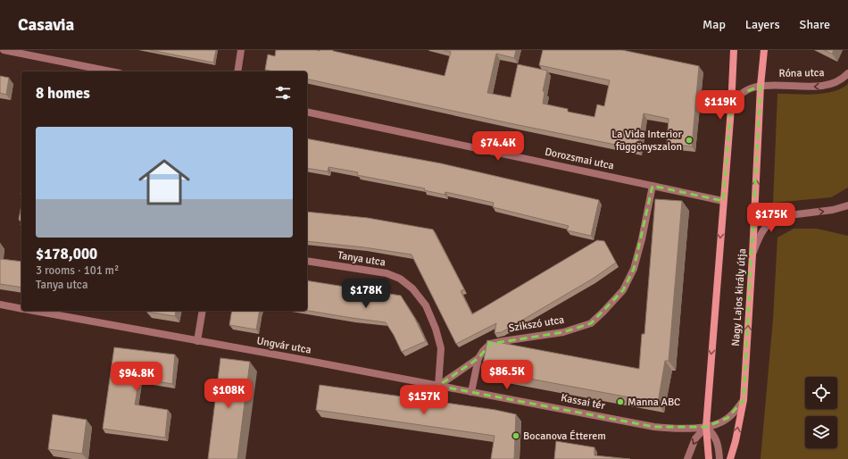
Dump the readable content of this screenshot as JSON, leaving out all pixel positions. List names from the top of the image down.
{
  "streets": {
    "main road": ["Nagy Lajos király útja"],
    "street": [
      "Róna utca",
      "Dorozsmai utca",
      "Tanya utca",
      "Szikszó utca",
      "Ungvár utca",
      "Kassai tér"
    ]
  },
  "crossings": [
    ["Róna utca", "Nagy Lajos király útja"],
    ["Dorozsmai utca", "Szikszó utca"],
    ["Tanya utca", "Ungvár utca"],
    ["Nagy Lajos király útja", "Kassai tér"],
    ["Szikszó utca", "Ungvár utca"],
    ["Ungvár utca", "Kassai tér"]
  ],
  "one_way": ["Róna utca"],
  "places": ["La Vida Interior függönyszalon", "Manna ABC", "Bocanova Étterem"],
  "page": {
    "header": "Casavia",
    "nav": ["Map", "Layers", "Share"],
    "heading": "8 homes",
    "price": [
      "$119K",
      "$74.4K",
      "$175K",
      "$178K",
      "$86.5K",
      "$94.8K",
      "$108K",
      "$157K"
    ],
    "list": [
      {
        "name": "$178,000",
        "note": "3 rooms · 101 m² · Tanya utca"
      }
    ]
  }
}
